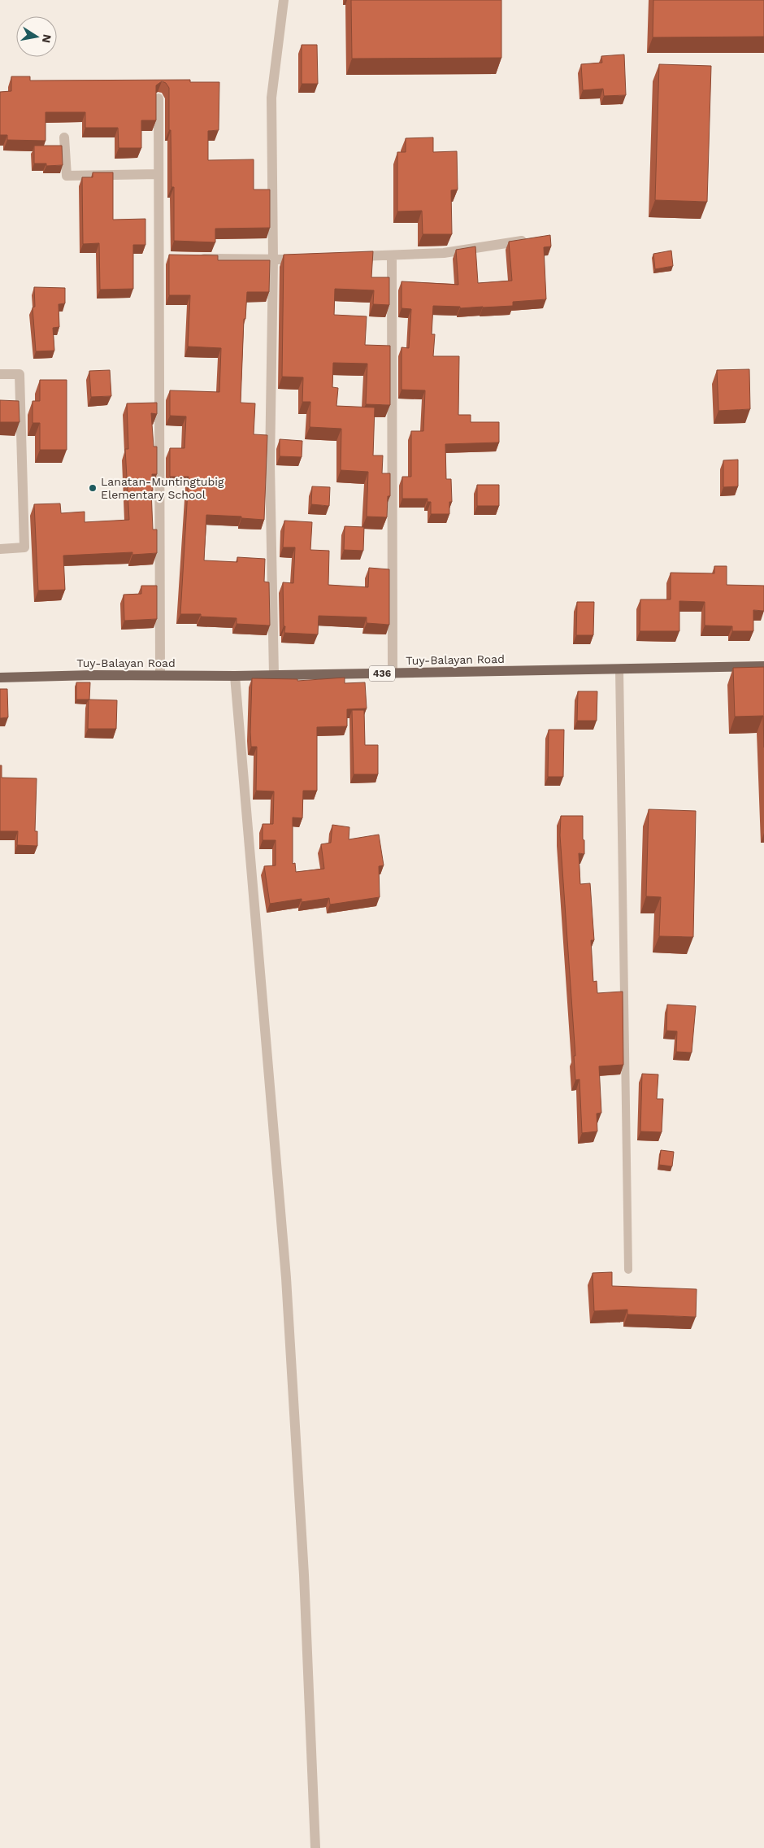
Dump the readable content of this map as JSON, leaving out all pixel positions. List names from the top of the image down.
{
  "streets": {
    "main road": ["Tuy-Balayan Road", "436"]
  },
  "places": ["Lanatan-Muntingtubig Elementary School"],
  "north": "right"
}
